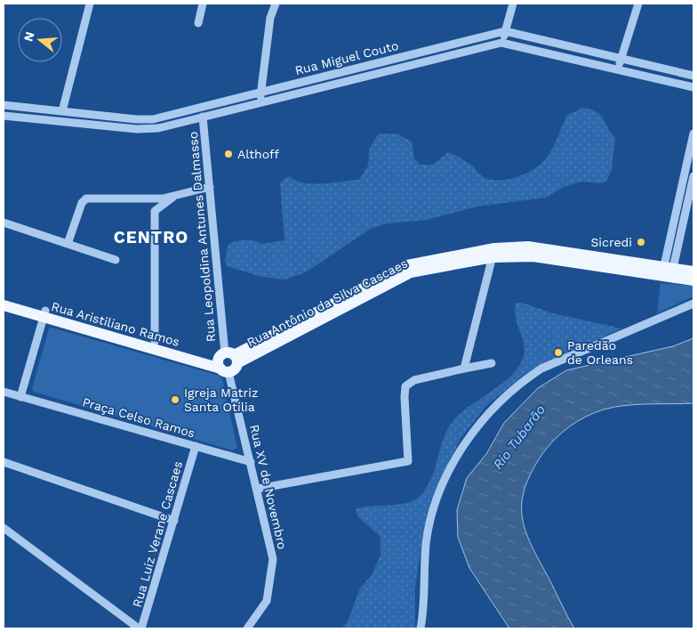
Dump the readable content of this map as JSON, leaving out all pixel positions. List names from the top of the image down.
{
  "streets": {
    "main road": ["Rua Antônio da Silva Cascaes", "Rua Aristiliano Ramos"],
    "street": [
      "Rua Miguel Couto",
      "Rua Leopoldina Antunes Dalmasso",
      "Praça Celso Ramos",
      "Rua XV de Novembro",
      "Rua Luiz Verane Cascaes"
    ]
  },
  "crossings": [
    ["Rua Miguel Couto", "Rua Leopoldina Antunes Dalmasso"],
    ["Rua Leopoldina Antunes Dalmasso", "Rua Antônio da Silva Cascaes"],
    ["Rua Leopoldina Antunes Dalmasso", "Rua Aristiliano Ramos"],
    ["Rua Leopoldina Antunes Dalmasso", "Rua XV de Novembro"],
    ["Rua Antônio da Silva Cascaes", "Rua Aristiliano Ramos"],
    ["Rua Antônio da Silva Cascaes", "Rua XV de Novembro"],
    ["Rua Aristiliano Ramos", "Rua XV de Novembro"],
    ["Praça Celso Ramos", "Rua XV de Novembro"],
    ["Praça Celso Ramos", "Rua Luiz Verane Cascaes"]
  ],
  "districts": ["CENTRO"],
  "water": ["Rio Tubarão"],
  "places": [
    "Althoff",
    "Sicredi",
    "Paredão de Orleans",
    "Igreja Matriz Santa Otília"
  ],
  "north": "left"
}
